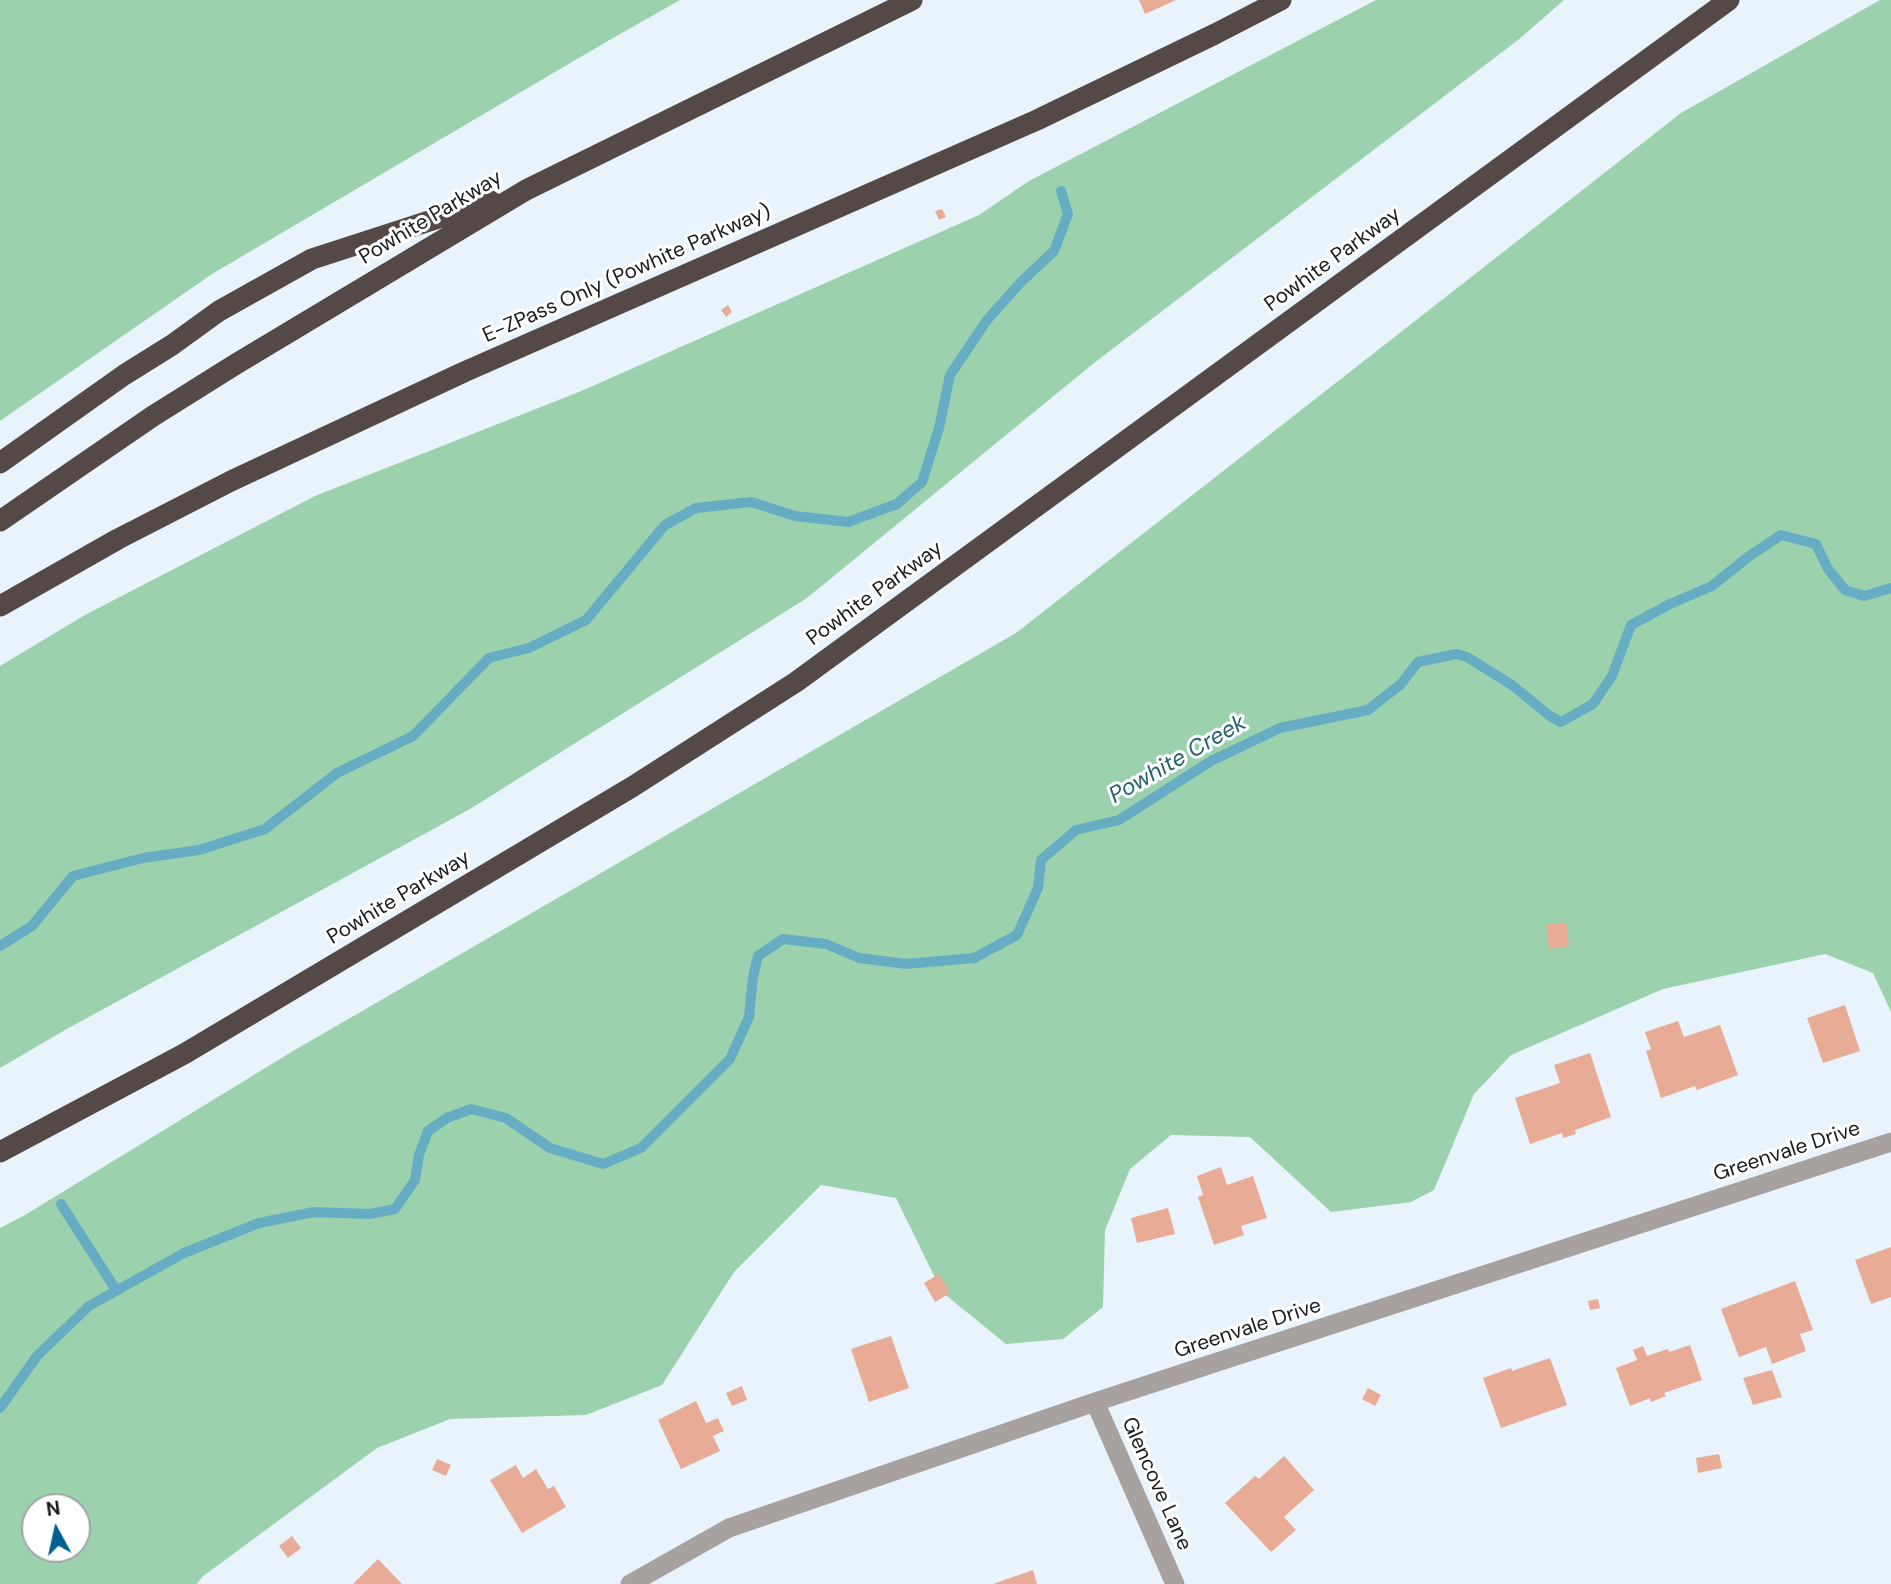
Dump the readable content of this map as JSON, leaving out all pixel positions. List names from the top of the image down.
{
  "streets": {
    "highway": ["Powhite Parkway", "E-ZPass Only (Powhite Parkway)"],
    "street": ["Greenvale Drive", "Glencove Lane"]
  },
  "crossings": [
    ["Greenvale Drive", "Glencove Lane"]
  ],
  "water": ["Powhite Creek"],
  "north": "top"
}
